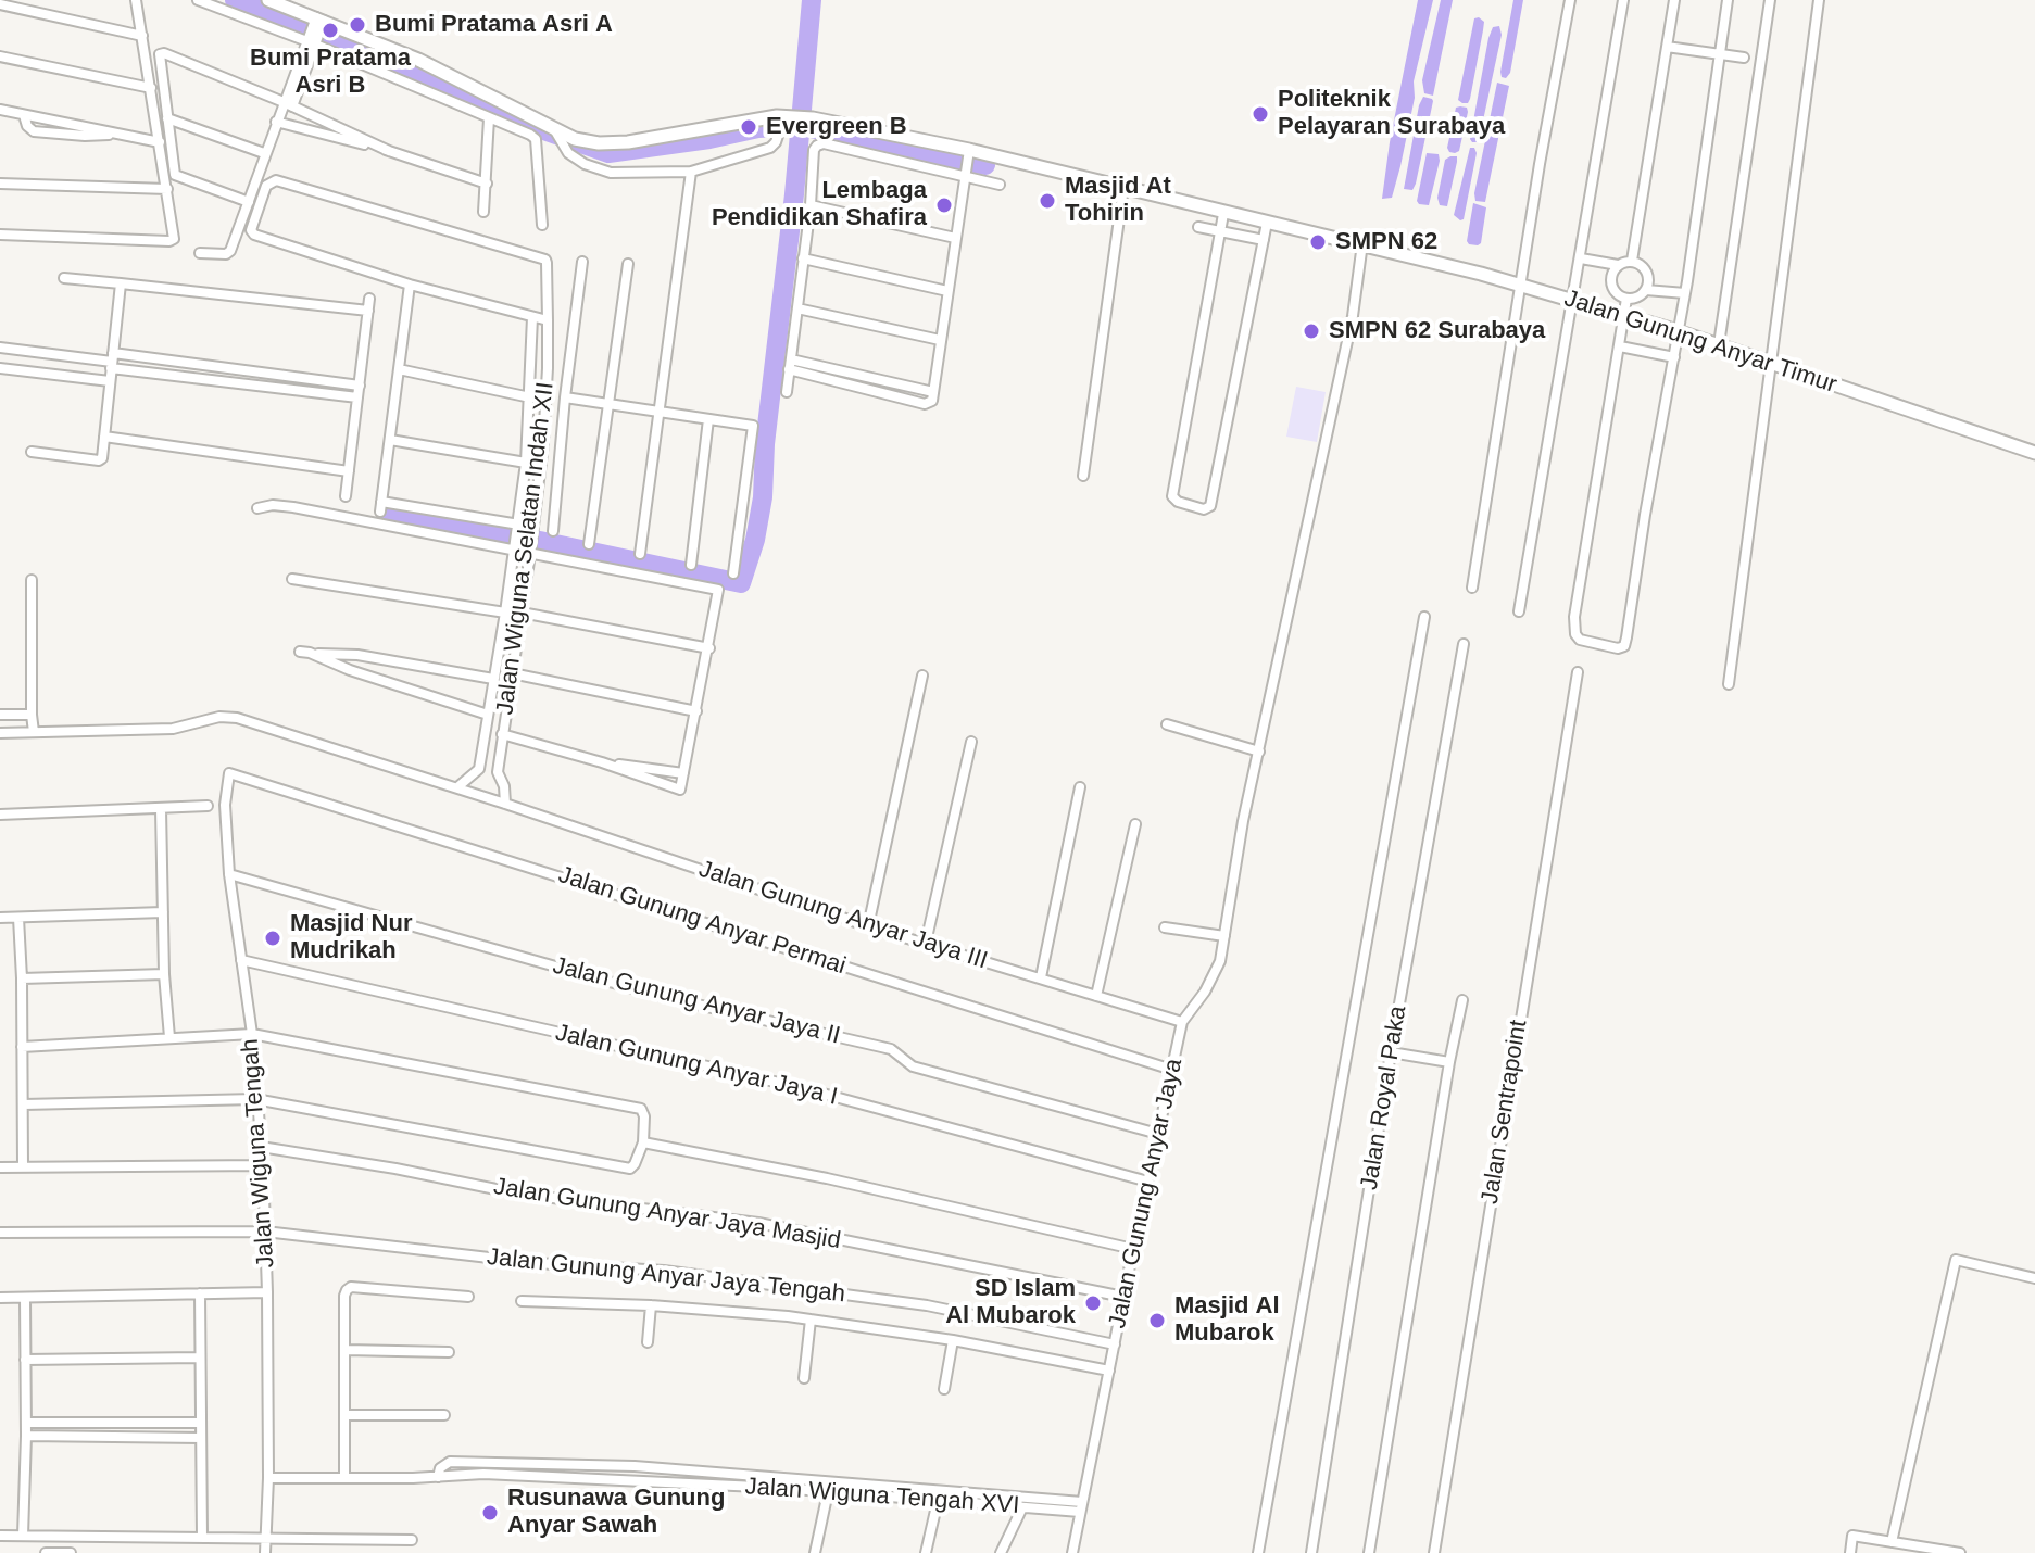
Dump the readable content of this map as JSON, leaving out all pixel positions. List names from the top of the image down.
{
  "streets": {
    "street": [
      "Jalan Gunung Anyar Timur",
      "Jalan Wiguna Selatan Indah XII",
      "Jalan Gunung Anyar Jaya III",
      "Jalan Gunung Anyar Permai",
      "Jalan Gunung Anyar Jaya II",
      "Jalan Gunung Anyar Jaya I",
      "Jalan Royal Paka",
      "Jalan Sentrapoint",
      "Jalan Wiguna Tengah",
      "Jalan Gunung Anyar Jaya",
      "Jalan Gunung Anyar Jaya Masjid",
      "Jalan Gunung Anyar Jaya Tengah",
      "Jalan Wiguna Tengah XVI"
    ]
  },
  "crossings": [
    ["Jalan Gunung Anyar Timur", "Jalan Gunung Anyar Jaya"],
    ["Jalan Wiguna Selatan Indah XII", "Jalan Gunung Anyar Jaya III"],
    ["Jalan Gunung Anyar Jaya III", "Jalan Gunung Anyar Jaya"],
    ["Jalan Gunung Anyar Permai", "Jalan Wiguna Tengah"],
    ["Jalan Gunung Anyar Permai", "Jalan Gunung Anyar Jaya"],
    ["Jalan Gunung Anyar Jaya II", "Jalan Wiguna Tengah"],
    ["Jalan Gunung Anyar Jaya II", "Jalan Gunung Anyar Jaya"],
    ["Jalan Gunung Anyar Jaya I", "Jalan Wiguna Tengah"],
    ["Jalan Gunung Anyar Jaya I", "Jalan Gunung Anyar Jaya"],
    ["Jalan Wiguna Tengah", "Jalan Gunung Anyar Jaya Masjid"],
    ["Jalan Wiguna Tengah", "Jalan Gunung Anyar Jaya Tengah"],
    ["Jalan Wiguna Tengah", "Jalan Wiguna Tengah XVI"],
    ["Jalan Gunung Anyar Jaya", "Jalan Gunung Anyar Jaya Masjid"],
    ["Jalan Gunung Anyar Jaya", "Jalan Gunung Anyar Jaya Tengah"],
    ["Jalan Gunung Anyar Jaya", "Jalan Wiguna Tengah XVI"]
  ],
  "places": [
    "Bumi Pratama Asri A",
    "Bumi Pratama Asri B",
    "Politeknik Pelayaran Surabaya",
    "Evergreen B",
    "Masjid At Tohirin",
    "Lembaga Pendidikan Shafira",
    "SMPN 62",
    "SMPN 62 Surabaya",
    "Masjid Nur Mudrikah",
    "SD Islam Al Mubarok",
    "Masjid Al Mubarok",
    "Rusunawa Gunung Anyar Sawah"
  ]
}
